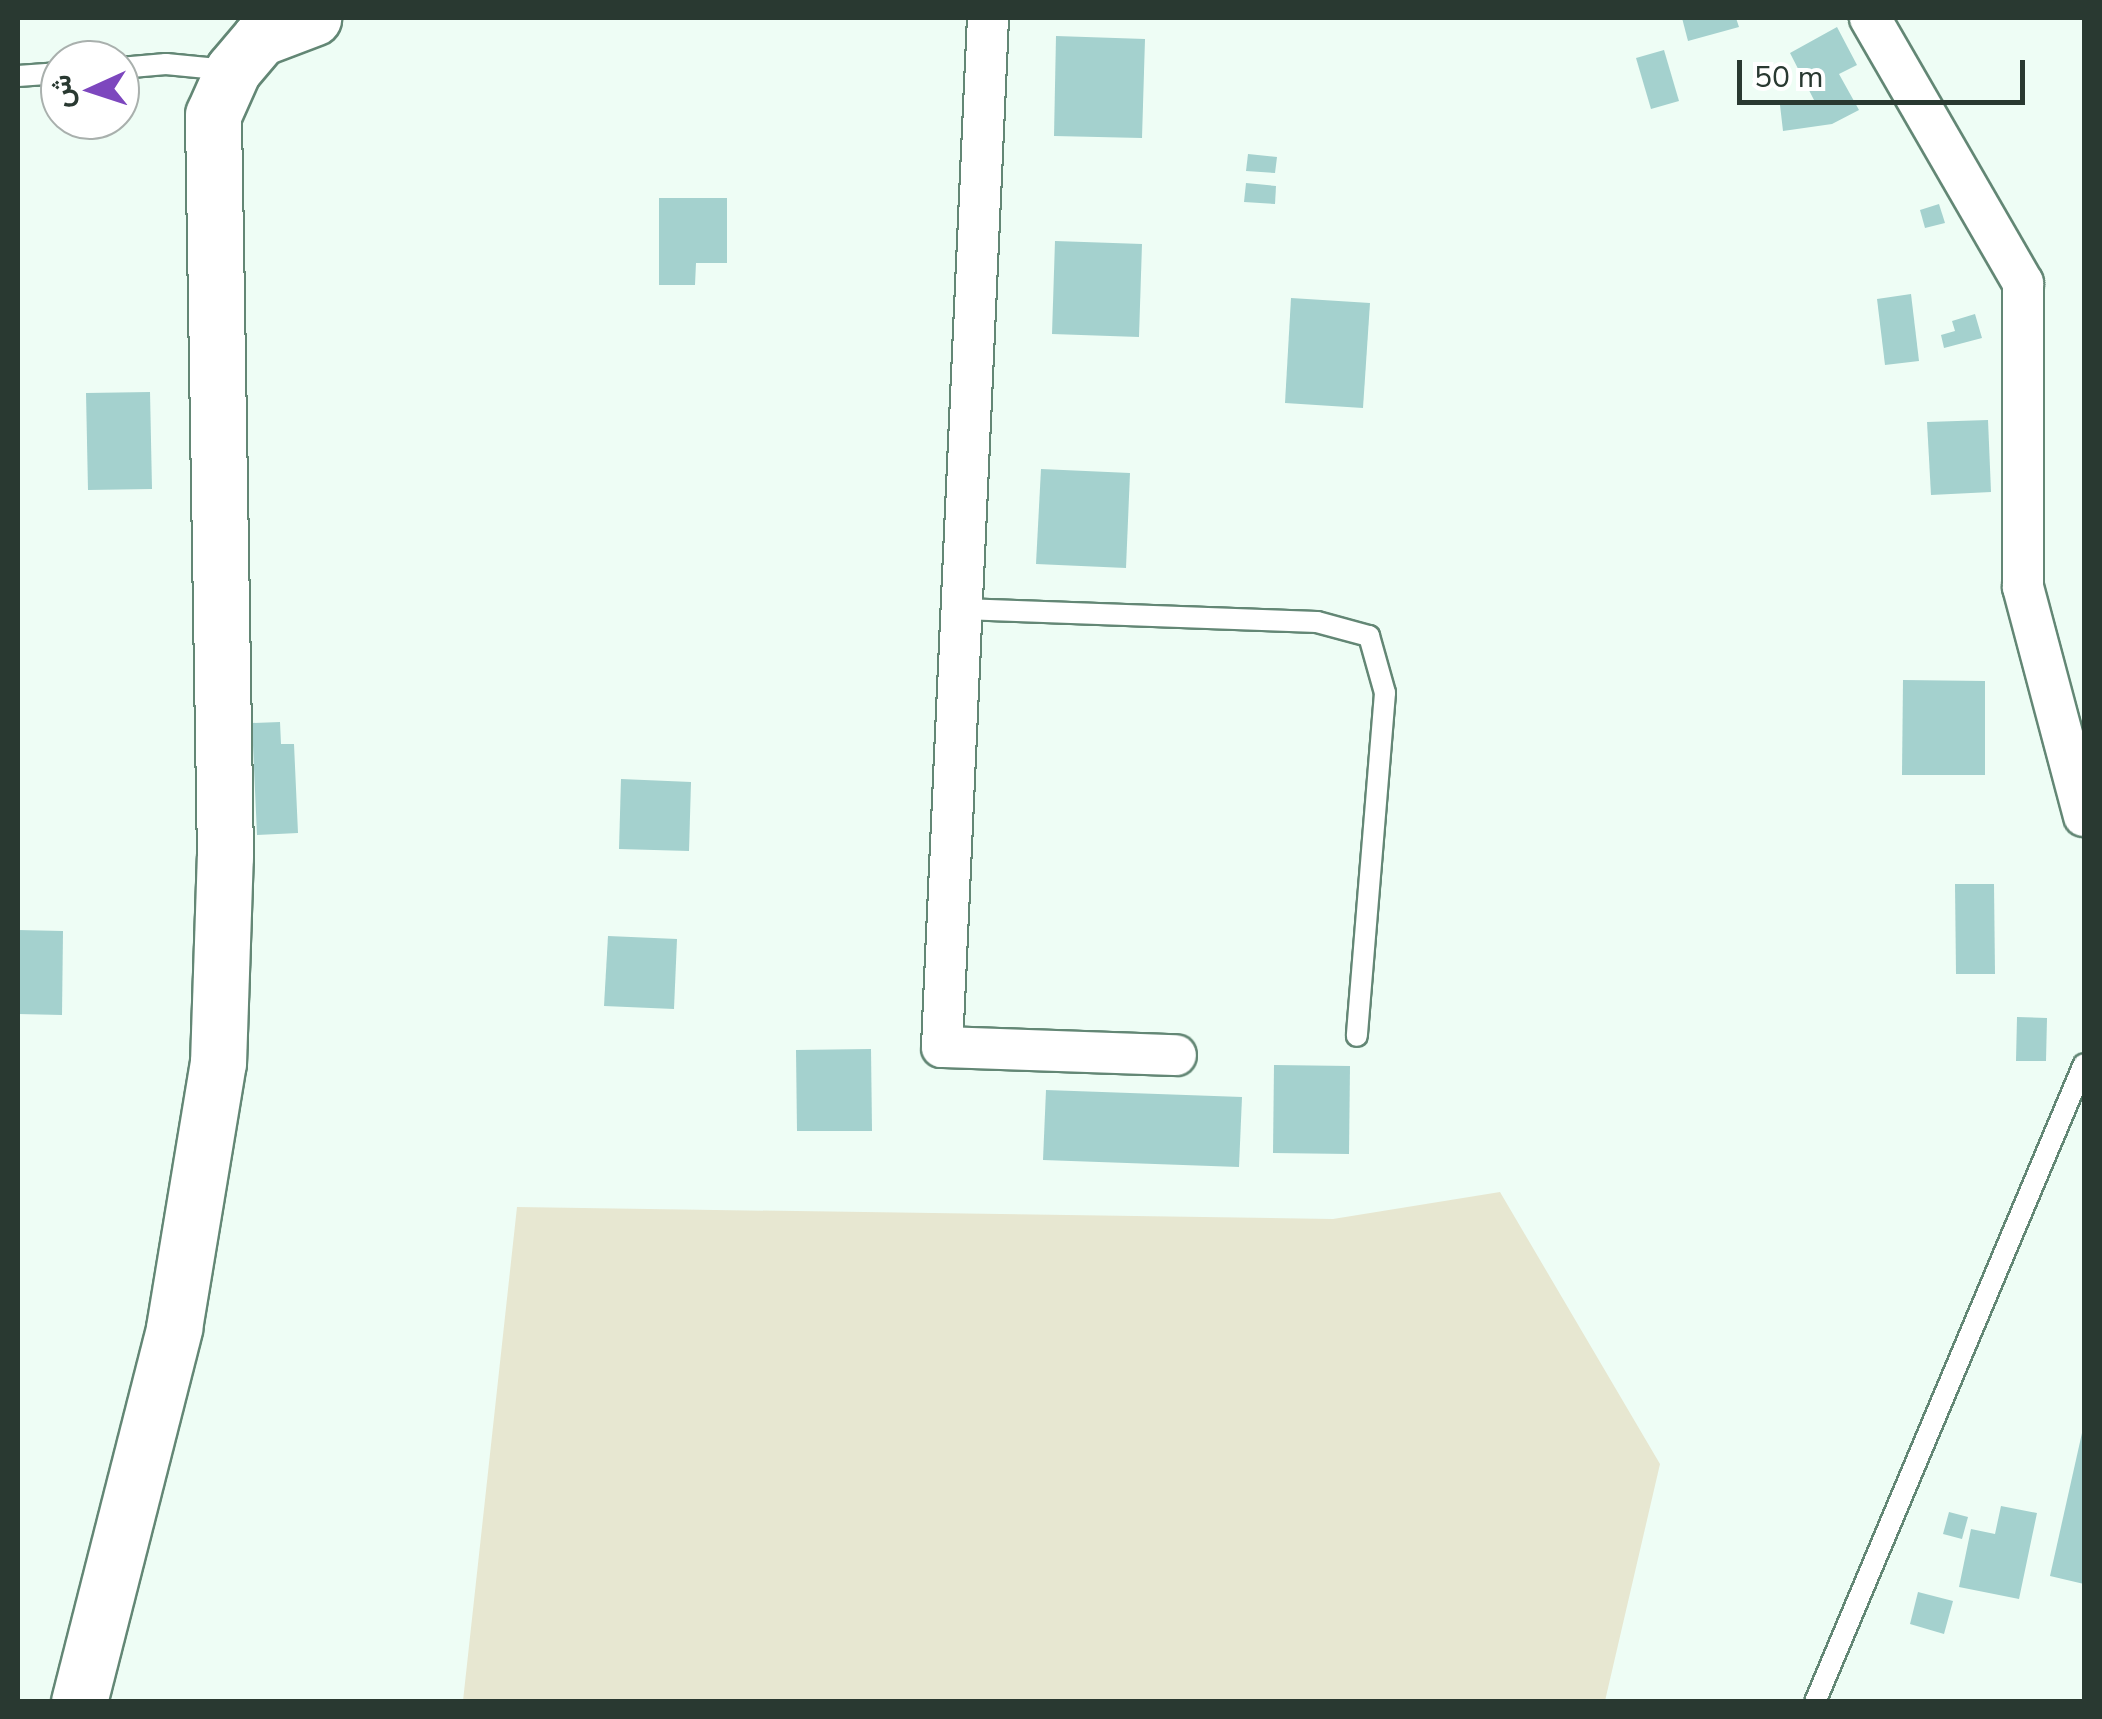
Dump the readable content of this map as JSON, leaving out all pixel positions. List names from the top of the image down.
{
  "scale_bar": "50 m",
  "north": "left"
}
